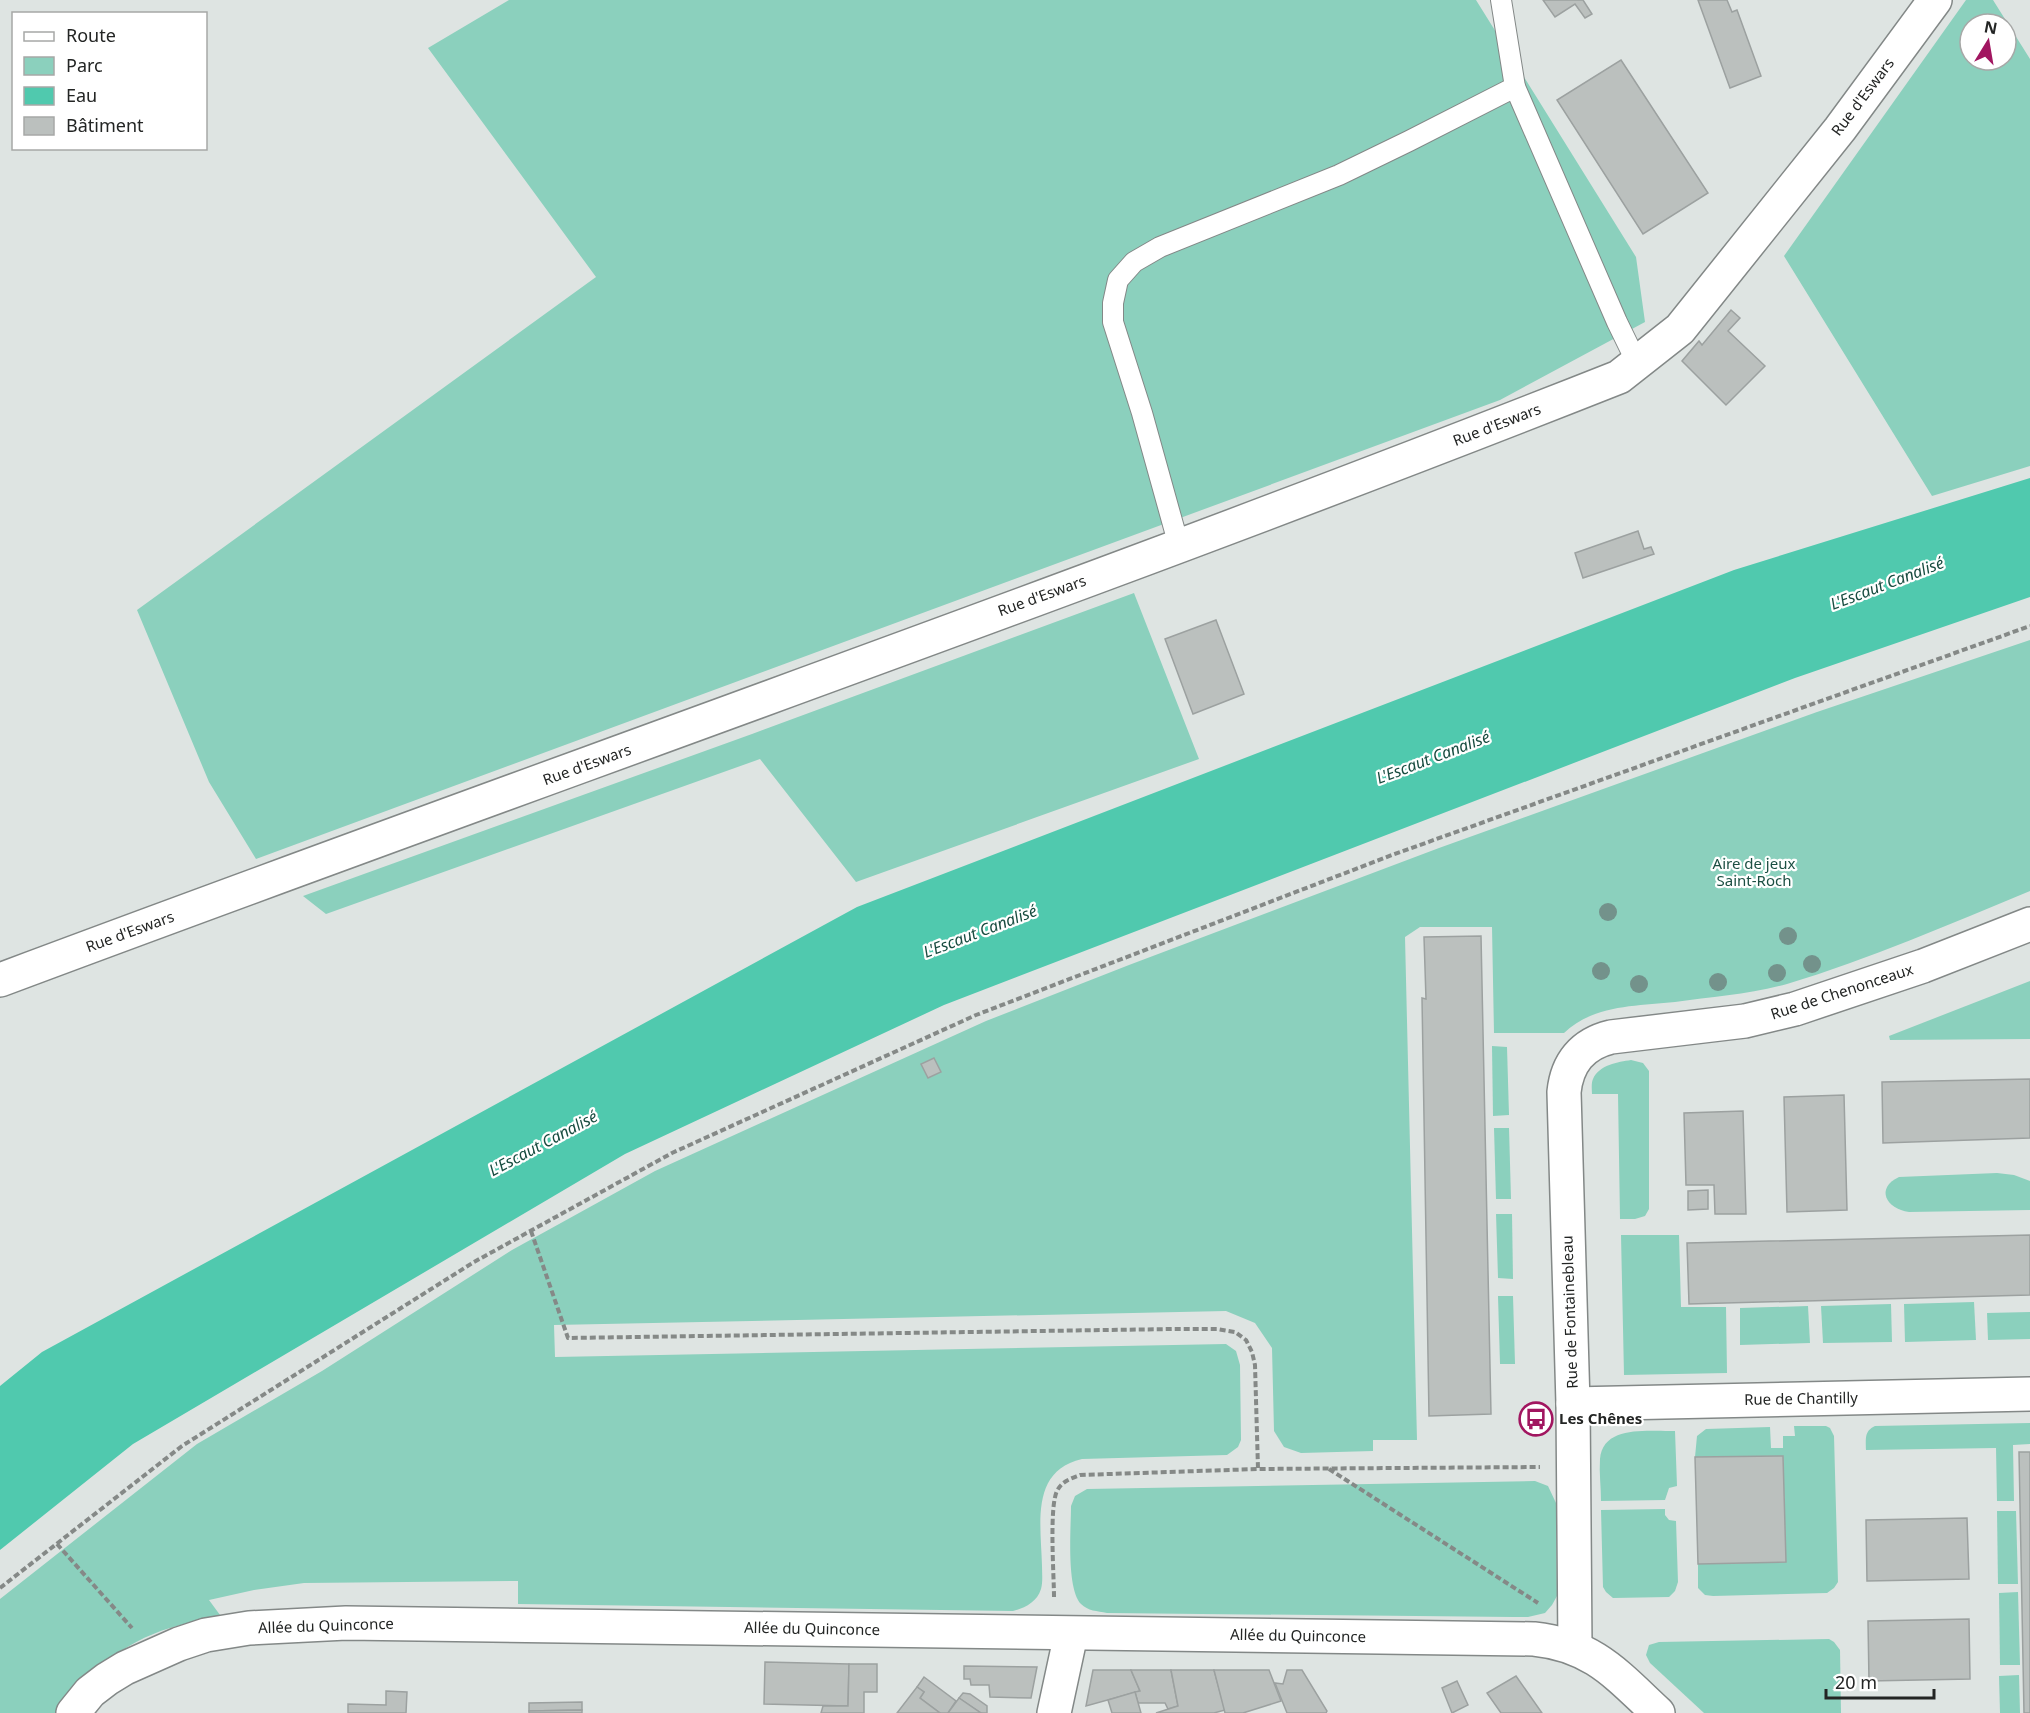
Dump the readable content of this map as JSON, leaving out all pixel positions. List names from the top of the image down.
{
  "streets": {
    "street": [
      "Rue d'Eswars",
      "Rue de Chenonceaux",
      "Rue de Fontainebleau",
      "Rue de Chantilly",
      "Allée du Quinconce"
    ]
  },
  "crossings": [
    ["Rue de Chenonceaux", "Rue de Fontainebleau"],
    ["Rue de Fontainebleau", "Rue de Chantilly"],
    ["Rue de Fontainebleau", "Allée du Quinconce"]
  ],
  "water": ["L'Escaut Canalisé"],
  "parks": ["Aire de jeux Saint-Roch"],
  "places": {
    "bus stop": ["Les Chênes"]
  },
  "legend": [
    "Route",
    "Parc",
    "Eau",
    "Bâtiment"
  ],
  "scale_bar": "20 m",
  "north": "top"
}
